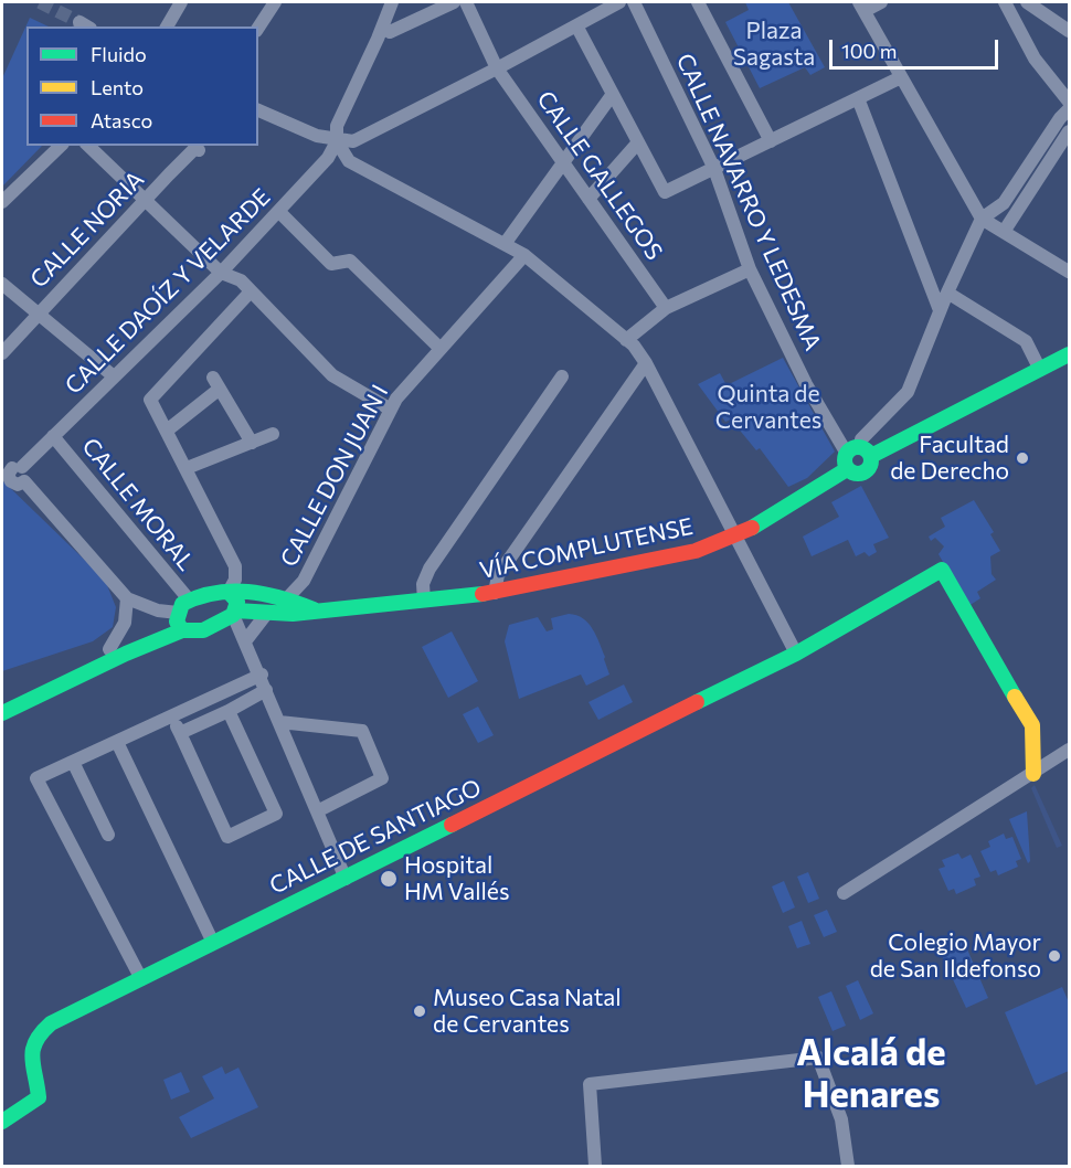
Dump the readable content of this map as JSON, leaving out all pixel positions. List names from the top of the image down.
{
  "streets": {
    "main road": ["VÍA COMPLUTENSE", "CALLE DE SANTIAGO"],
    "street": [
      "CALLE GALLEGOS",
      "CALLE NAVARRO Y LEDESMA",
      "CALLE NORIA",
      "CALLE DAOÍZ Y VELARDE",
      "CALLE DON JUAN I",
      "CALLE MORAL"
    ]
  },
  "crossings": [
    ["CALLE NAVARRO Y LEDESMA", "VÍA COMPLUTENSE"],
    ["CALLE DAOÍZ Y VELARDE", "CALLE MORAL"],
    ["CALLE DON JUAN I", "VÍA COMPLUTENSE"],
    ["CALLE MORAL", "VÍA COMPLUTENSE"]
  ],
  "districts": ["Alcalá de Henares"],
  "parks": ["Plaza Sagasta", "Quinta de Cervantes"],
  "places": [
    "Facultad de Derecho",
    "Hospital HM Vallés",
    "Colegio Mayor de San Ildefonso",
    "Museo Casa Natal de Cervantes"
  ],
  "legend": ["Fluido", "Lento", "Atasco"],
  "scale_bar": "100 m"
}
